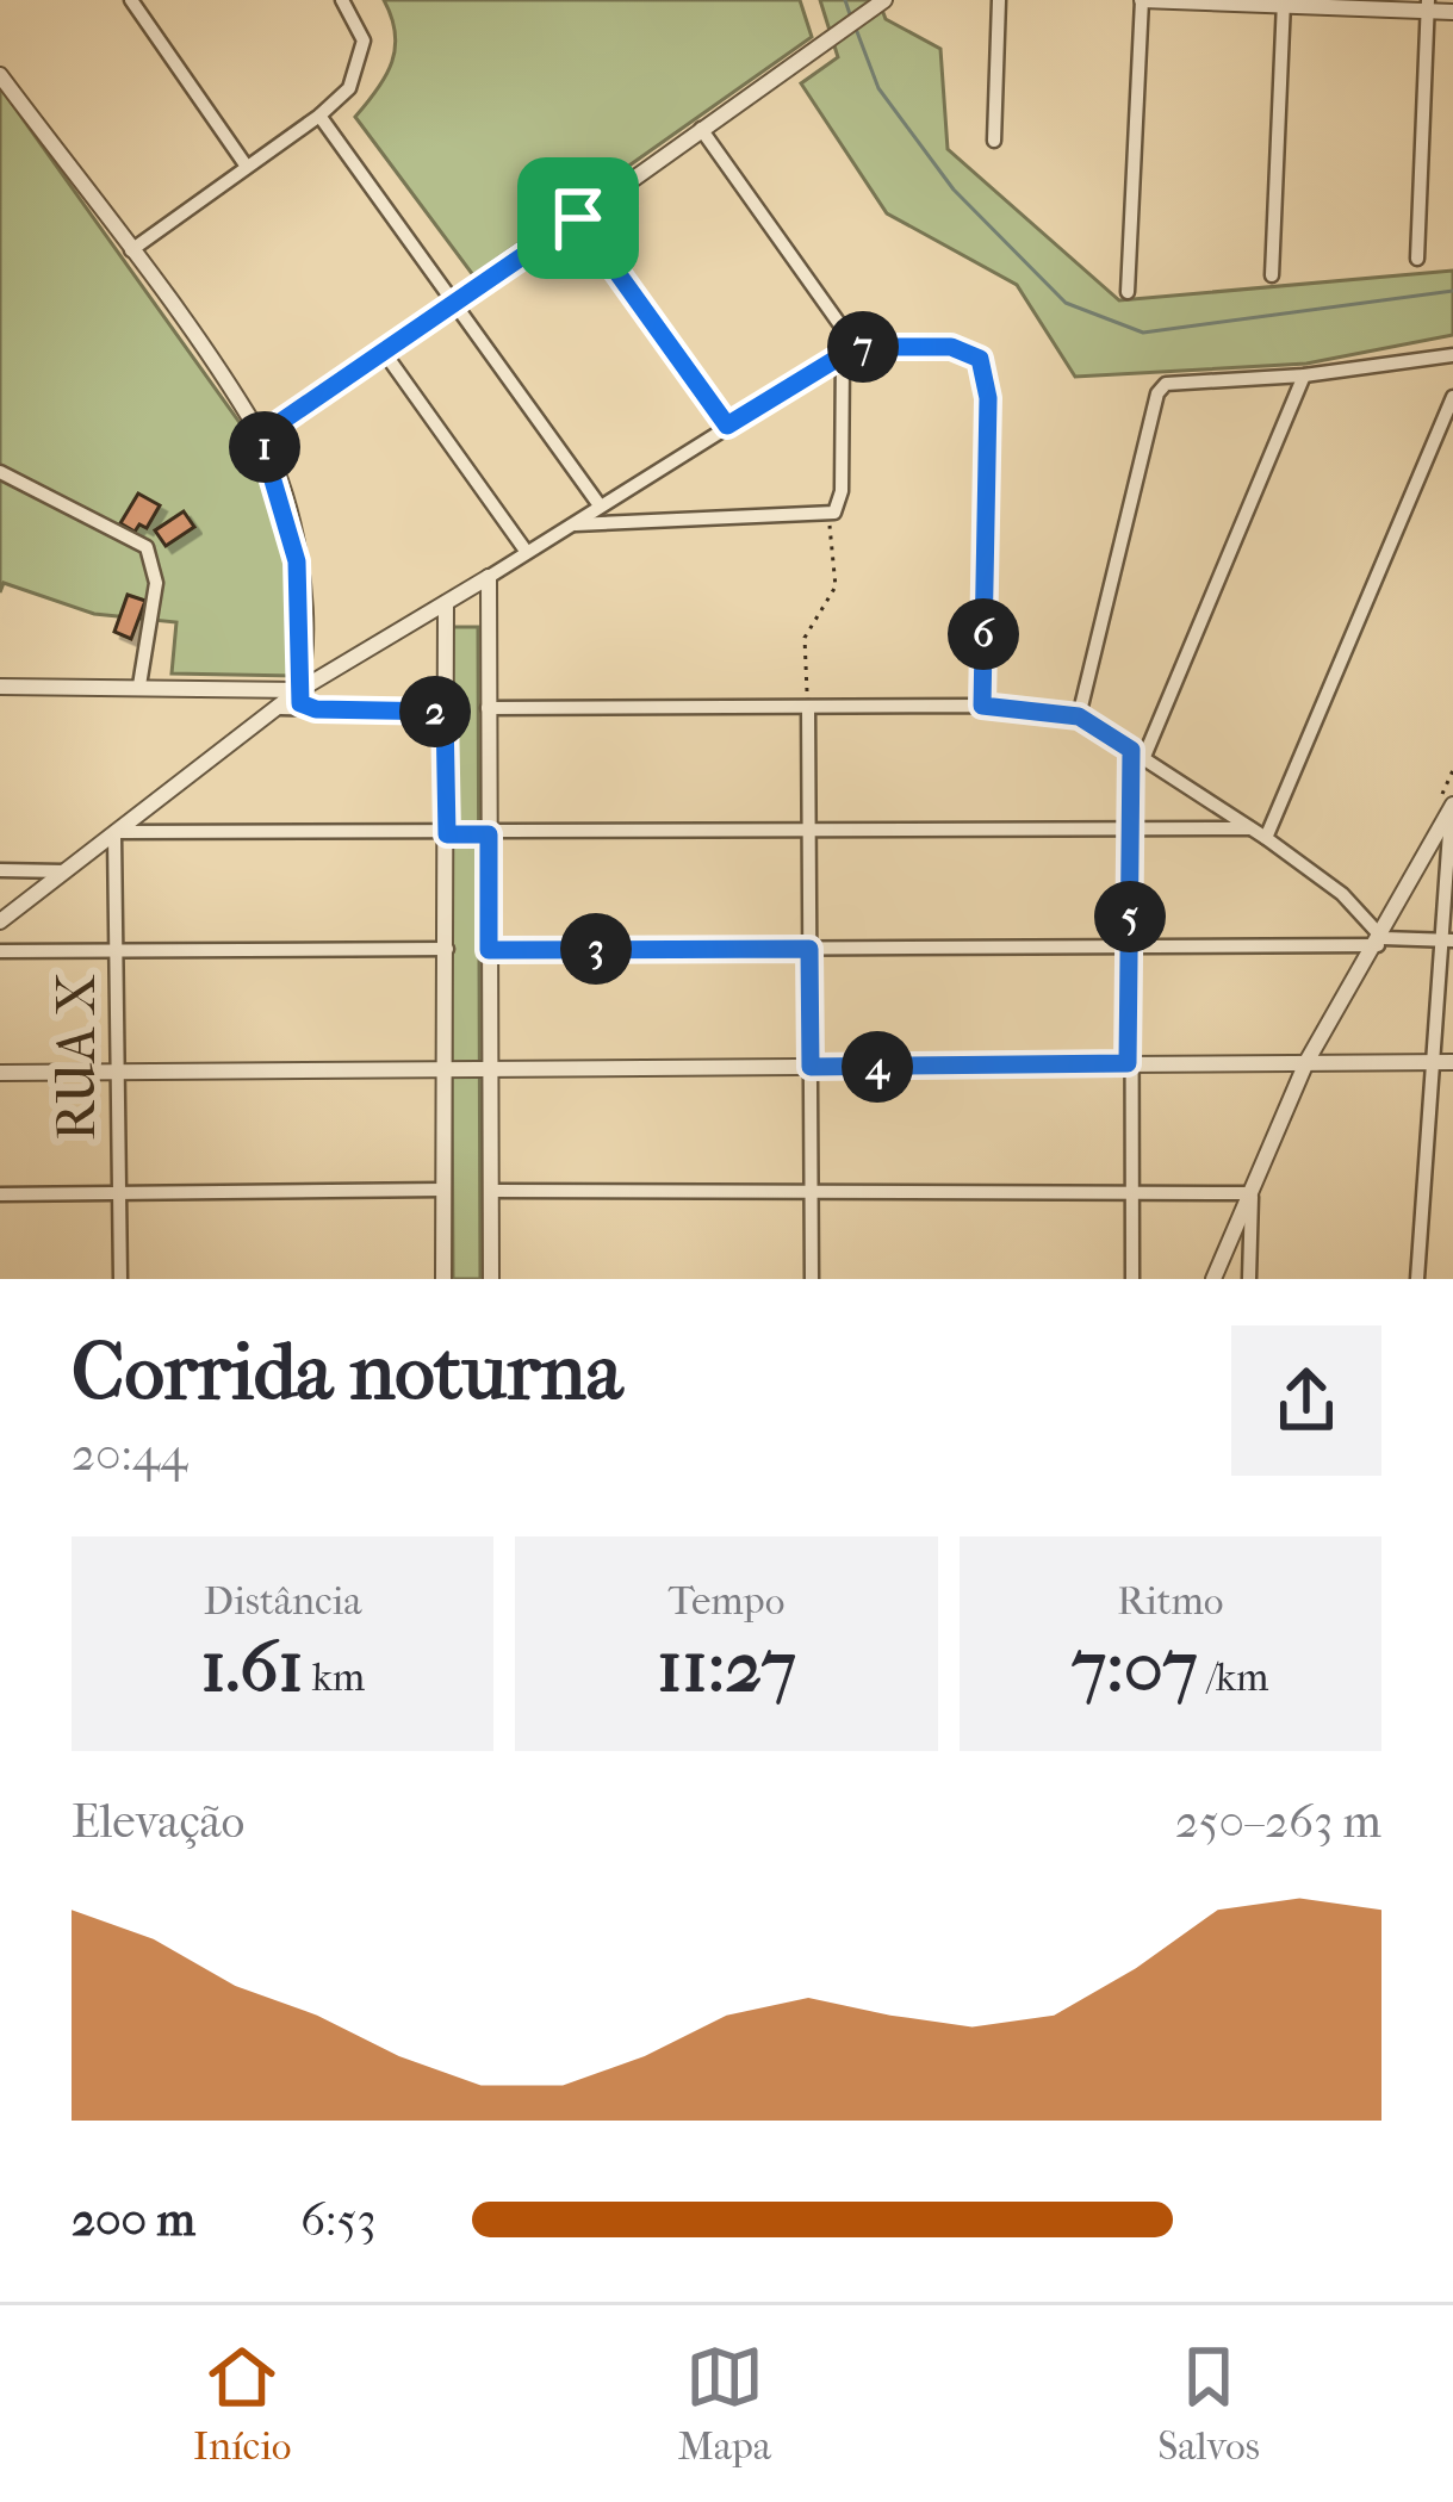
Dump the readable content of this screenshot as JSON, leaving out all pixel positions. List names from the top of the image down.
{
  "streets": {
    "street": ["RUA X"]
  },
  "page": {
    "pins": [
      "7",
      "1",
      "6",
      "2",
      "5",
      "3",
      "4"
    ],
    "heading": ["Corrida noturna", "20:44"],
    "stats": [
      ["Distância", "1.61 km"],
      ["Tempo", "11:27"],
      ["Ritmo", "7:07 /km"]
    ],
    "chart": ["Elevação", "250–263 m"],
    "list": [
      {
        "name": "200 m",
        "note": "6:53"
      }
    ],
    "tabs": ["Início", "Mapa", "Salvos"]
  }
}
